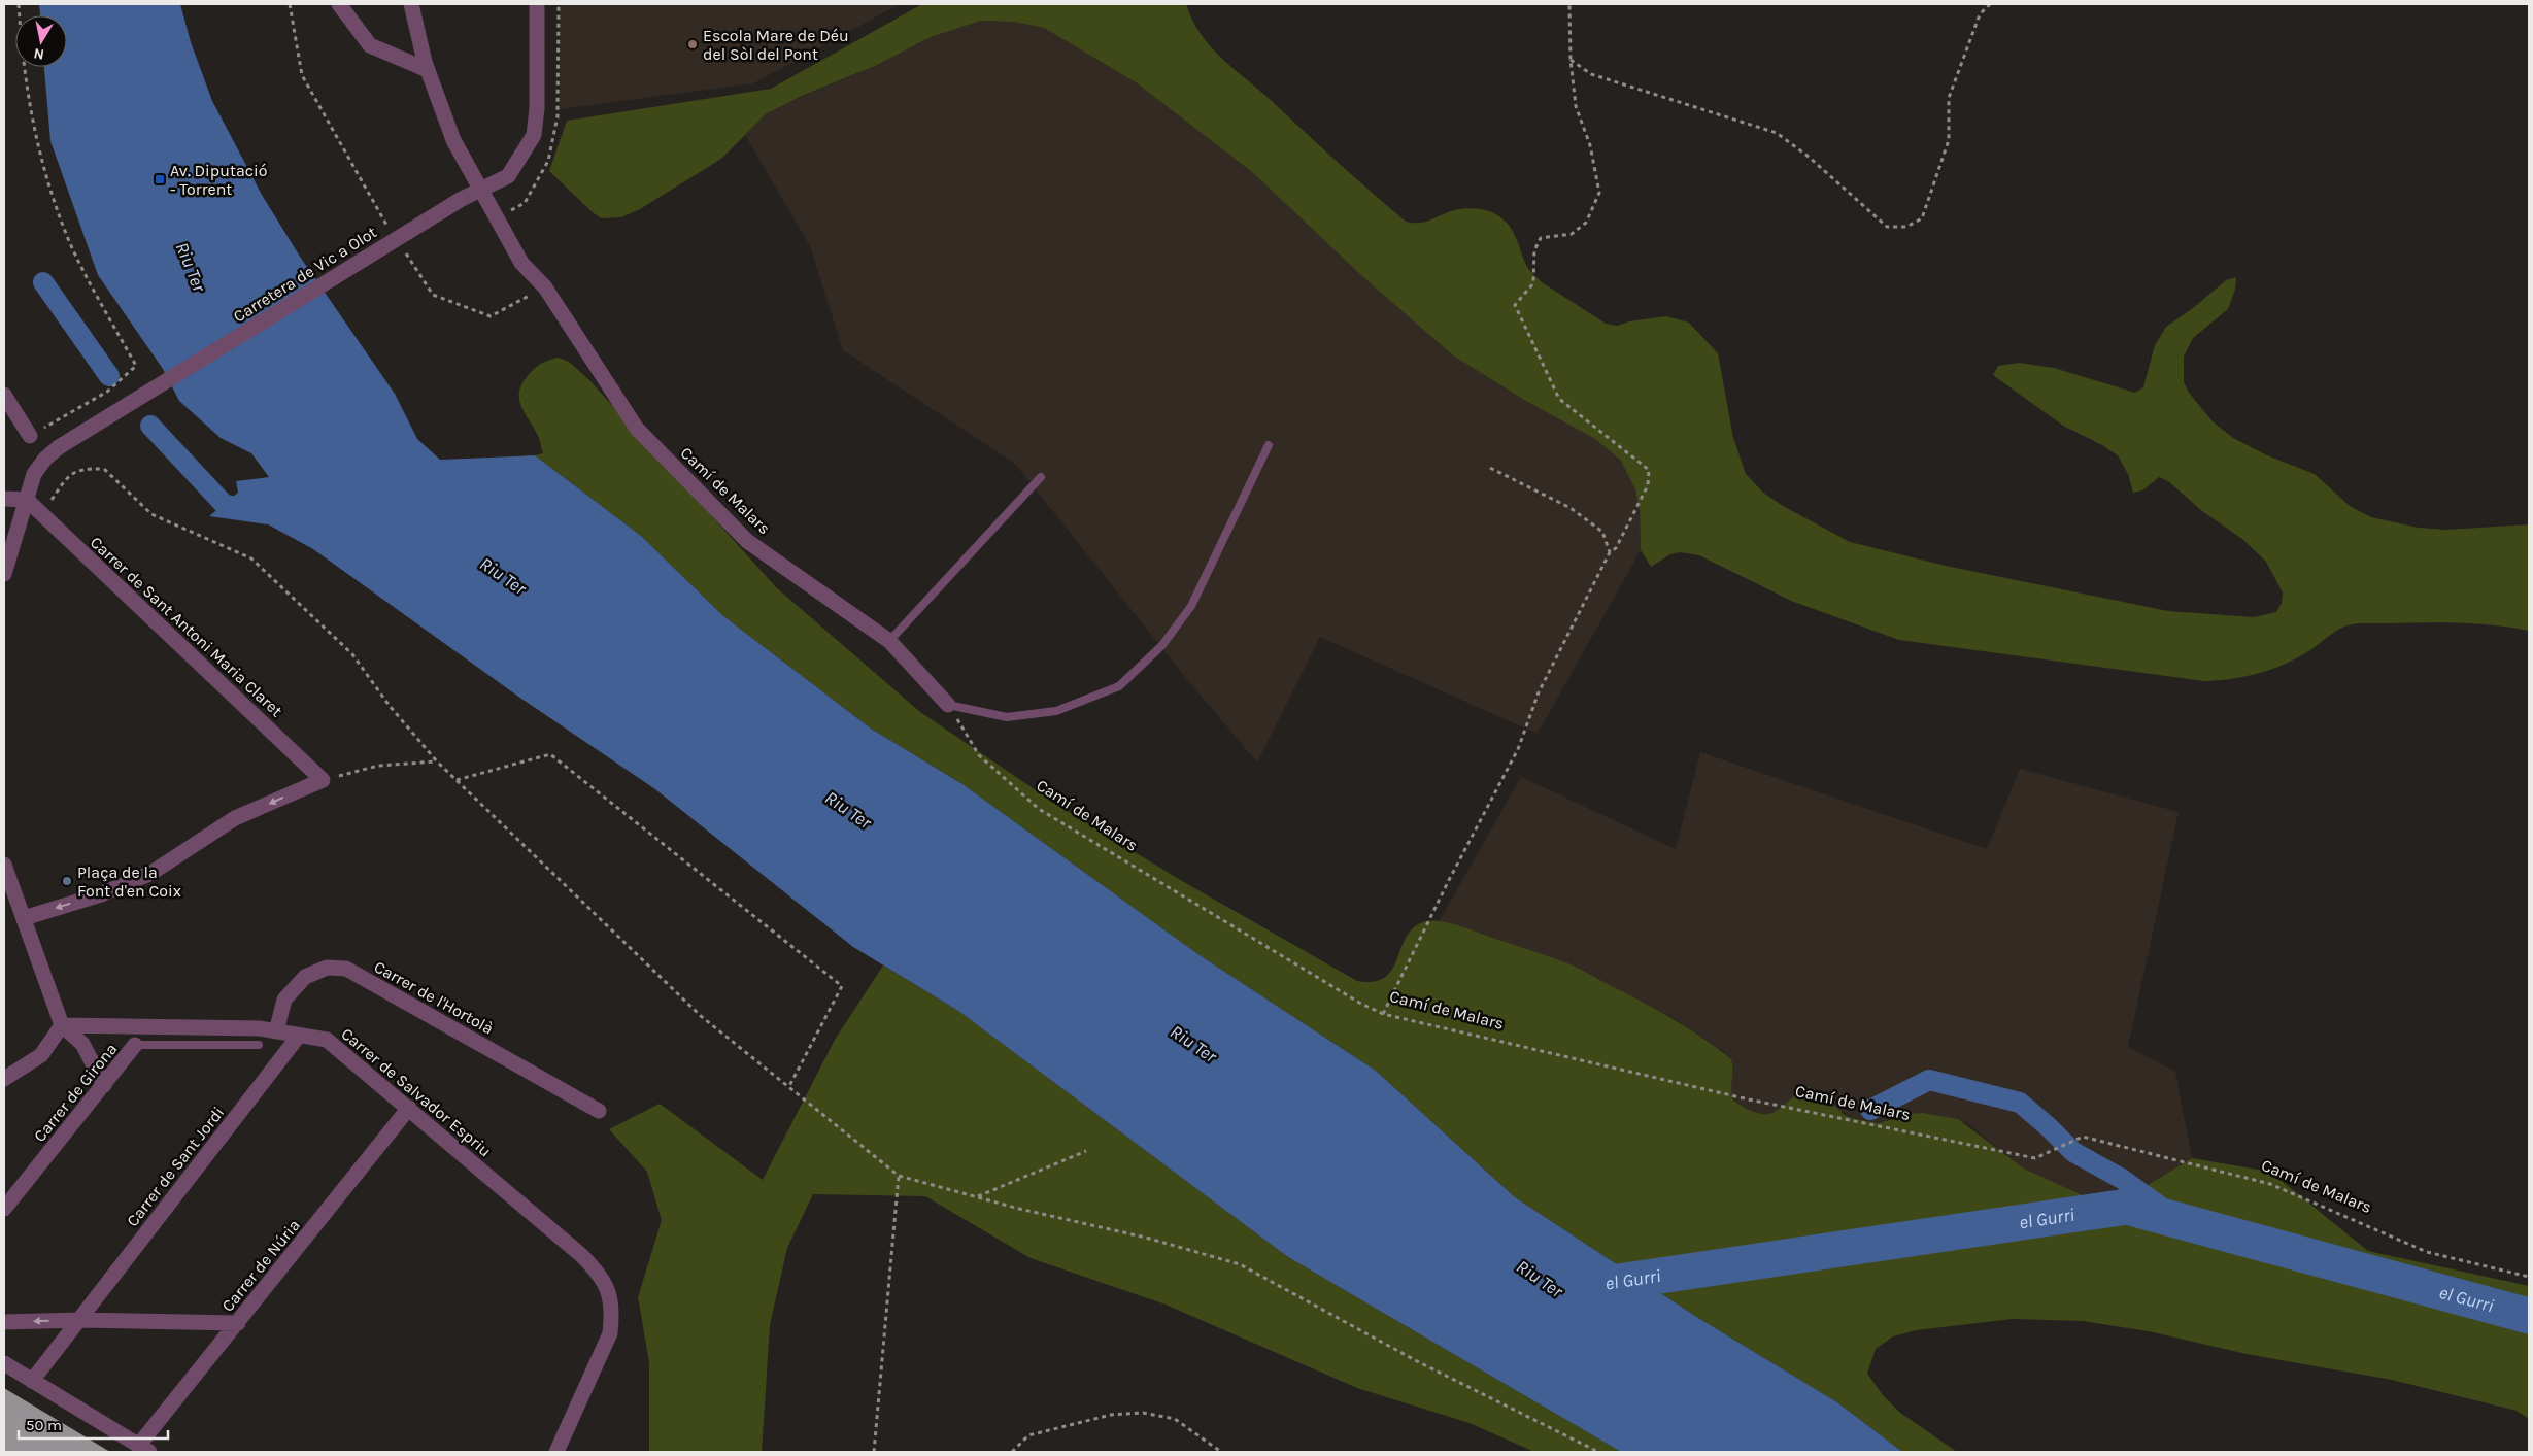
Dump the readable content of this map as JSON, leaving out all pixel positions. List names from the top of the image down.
{
  "streets": {
    "street": [
      "Carretera de Vic a Olot",
      "Camí de Malars",
      "Carrer de Sant Antoni Maria Claret",
      "Carrer de l'Hortolà",
      "Carrer de Girona",
      "Carrer de Salvador Espriu",
      "Carrer de Sant Jordi",
      "Carrer de Núria"
    ]
  },
  "crossings": [
    ["Carretera de Vic a Olot", "Carrer de Sant Antoni Maria Claret"],
    ["Carrer de l'Hortolà", "Carrer de Salvador Espriu"],
    ["Carrer de Salvador Espriu", "Carrer de Sant Jordi"],
    ["Carrer de Salvador Espriu", "Carrer de Núria"]
  ],
  "water": ["Riu Ter", "el Gurri"],
  "places": {
    "other": ["Escola Mare de Déu del Sòl del Pont", "Plaça de la Font d'en Coix"],
    "transit": ["Av. Diputació - Torrent"]
  },
  "scale_bar": "50 m",
  "north": "bottom"
}
